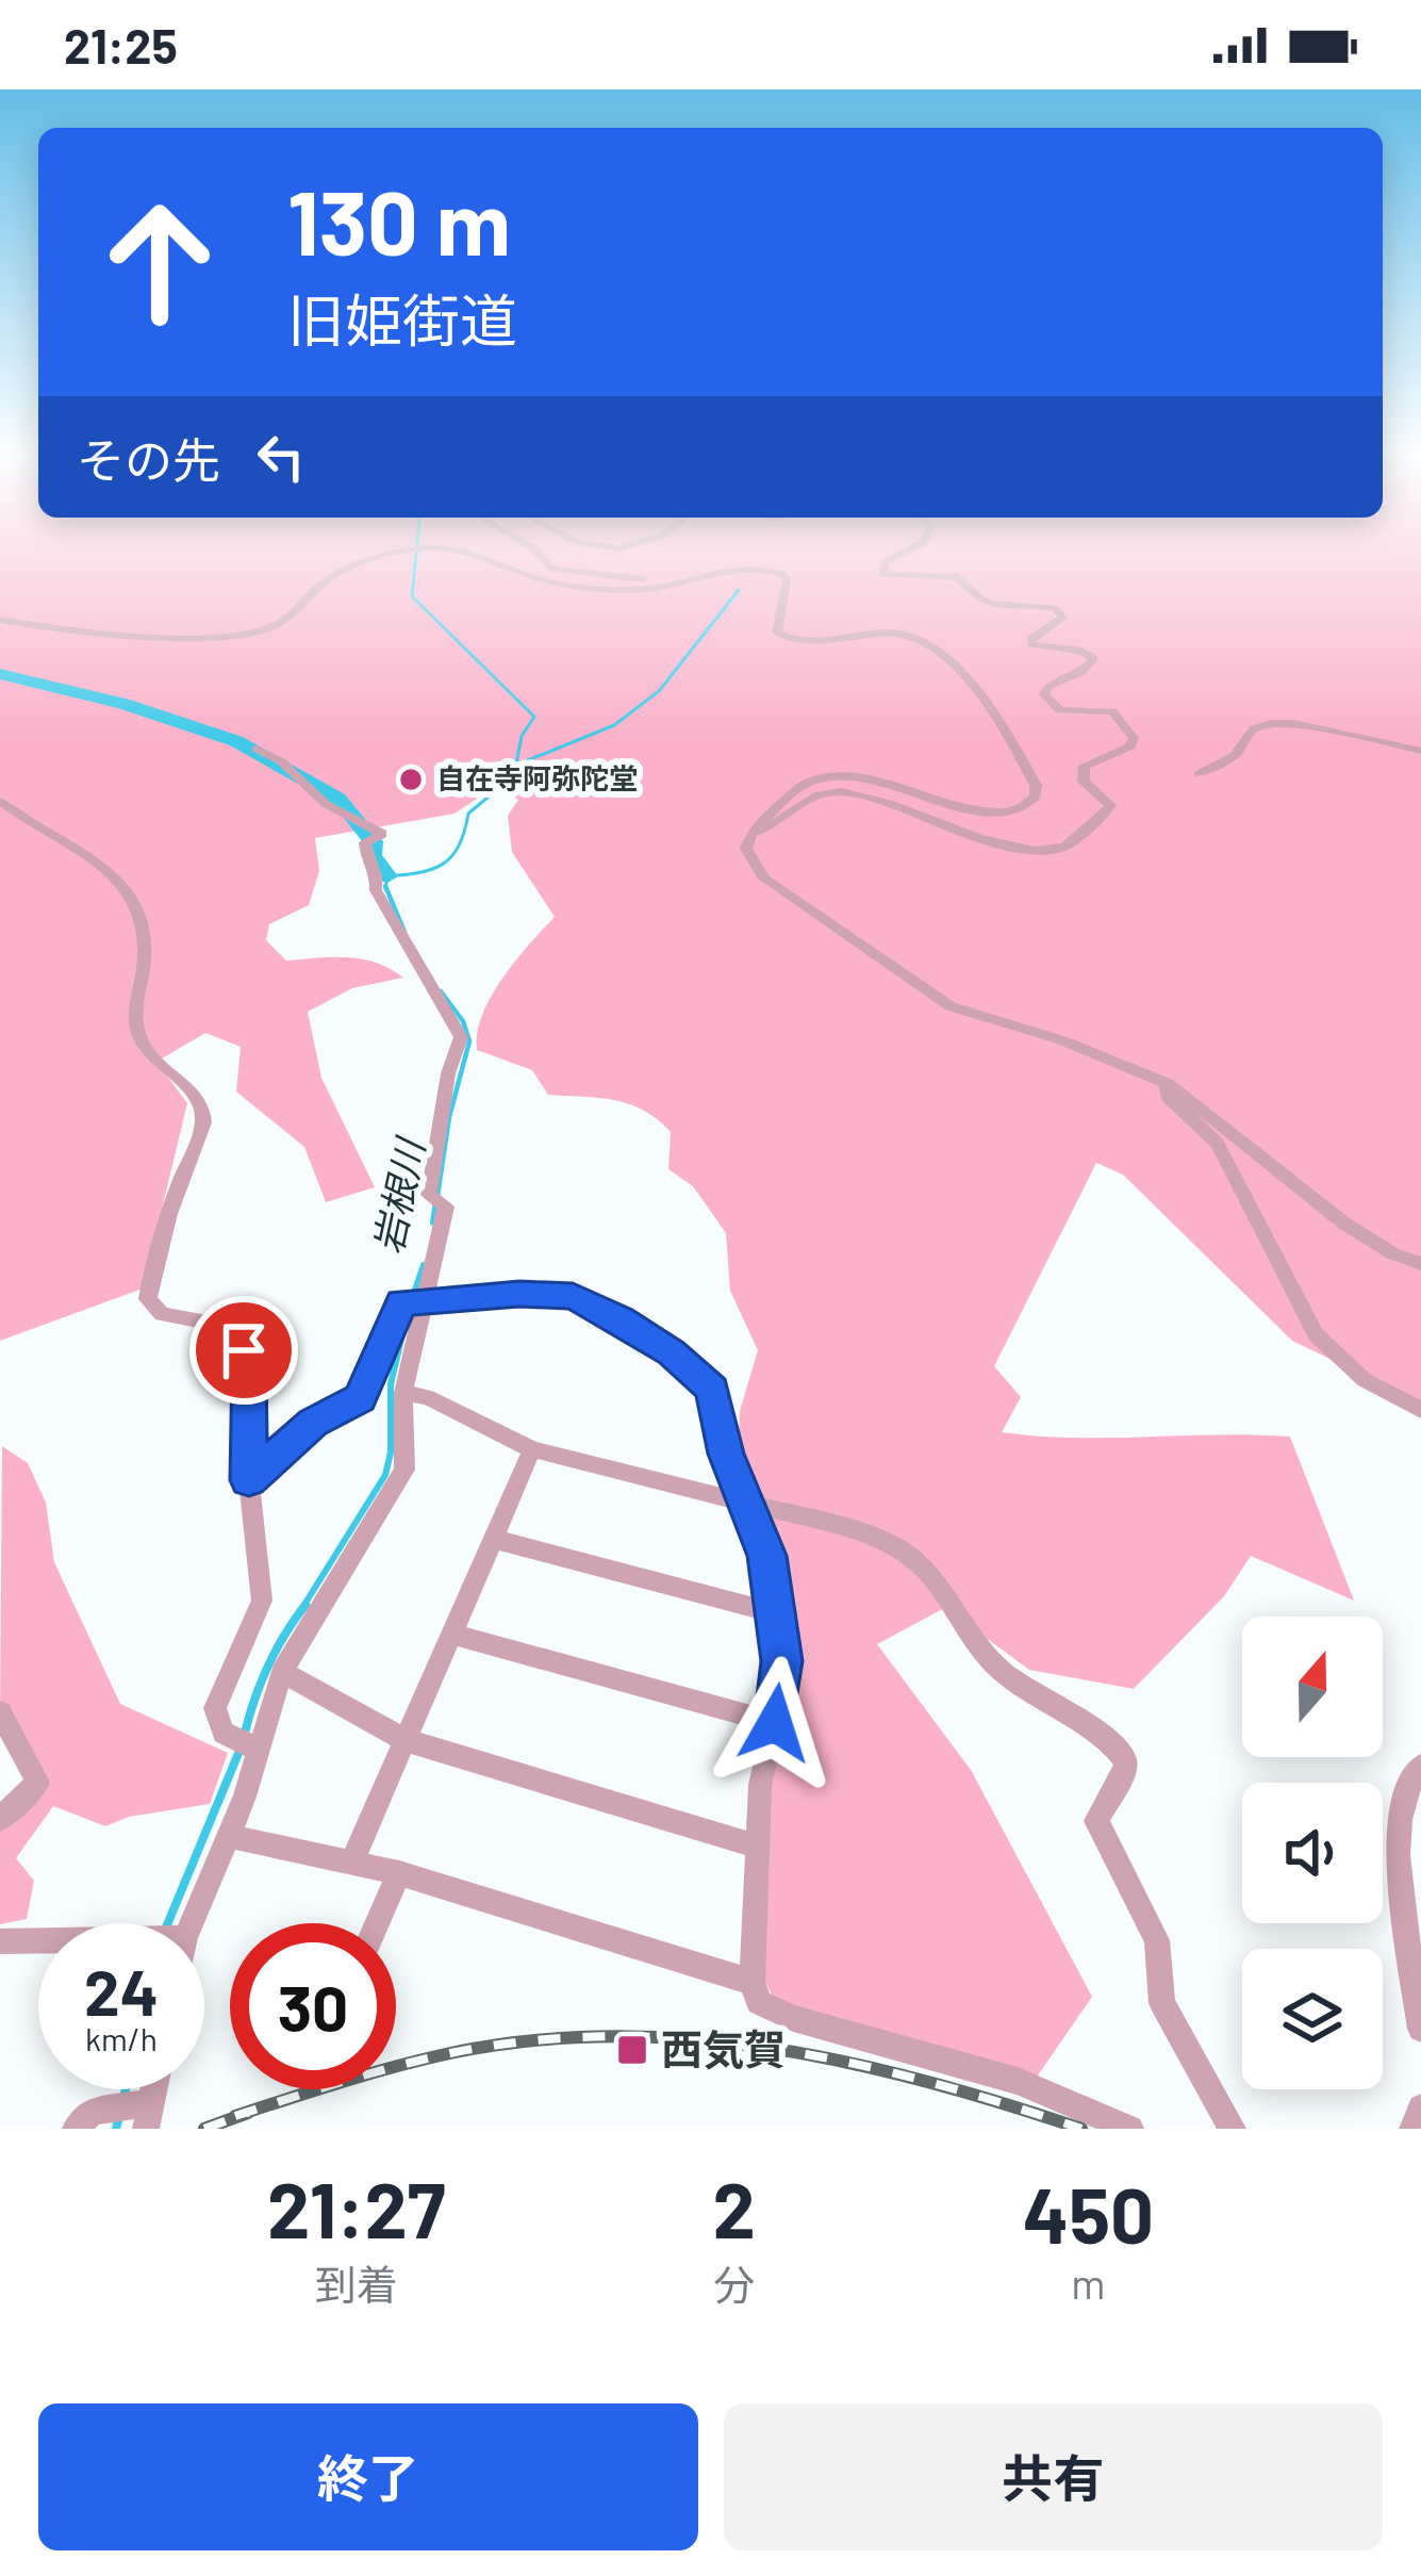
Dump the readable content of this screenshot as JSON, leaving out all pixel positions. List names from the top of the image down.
{
  "water": ["岩根川"],
  "places": {
    "other": ["自在寺阿弥陀堂"],
    "transit": ["西気賀"]
  },
  "north": "top",
  "page": {
    "status": "21:25",
    "turn": ["130 m", "旧姫街道"],
    "then": "その先",
    "speed": "24 km/h",
    "limit": "30",
    "eta": [
      "21:27",
      "到着",
      "2",
      "分",
      "450",
      "m"
    ],
    "buttons": ["終了", "共有"]
  }
}
